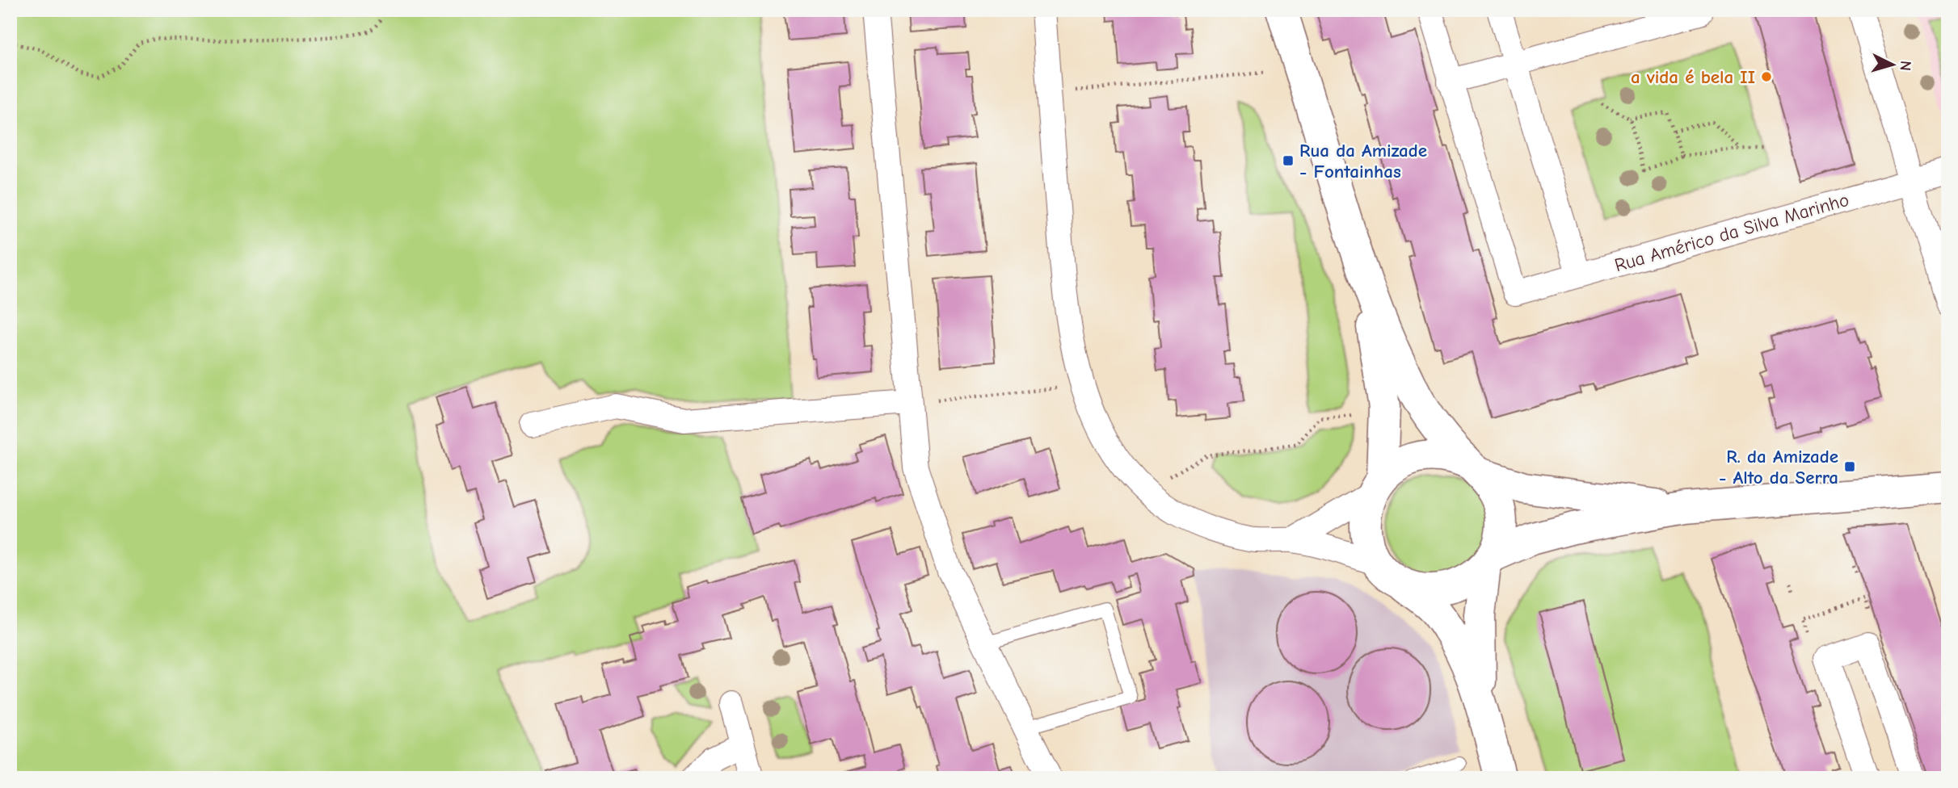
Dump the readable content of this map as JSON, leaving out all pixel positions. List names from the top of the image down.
{
  "streets": {
    "street": ["Rua Américo da Silva Marinho"]
  },
  "places": {
    "other": ["a vida é bela II"],
    "transit": ["Rua da Amizade - Fontainhas", "R. da Amizade - Alto da Serra"]
  },
  "north": "right"
}
